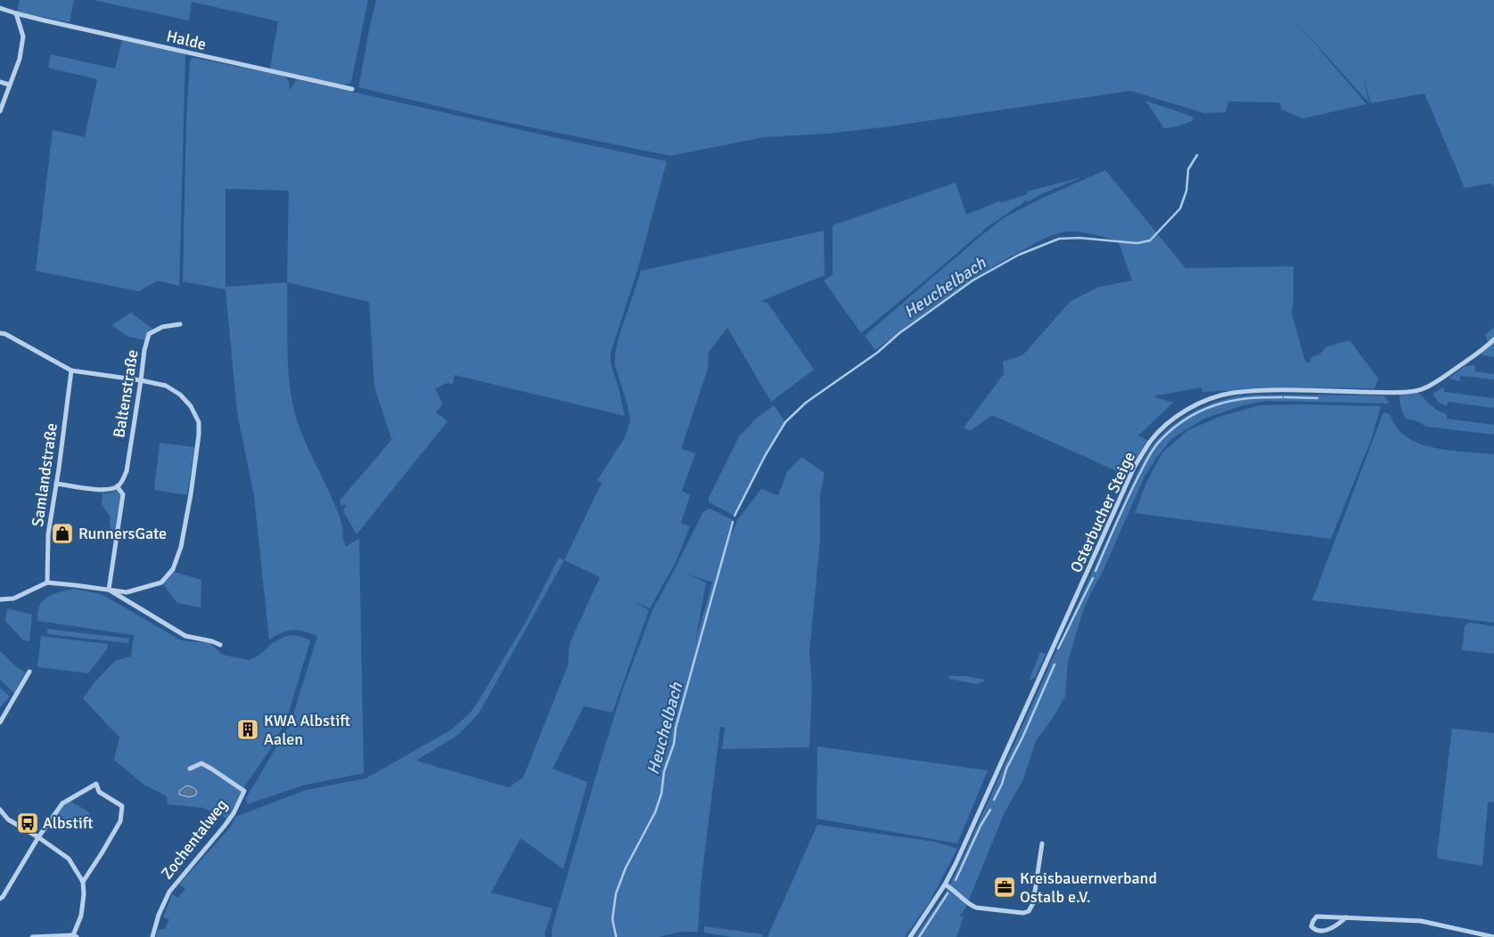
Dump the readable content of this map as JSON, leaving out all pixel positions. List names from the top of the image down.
{
  "streets": {
    "street": [
      "Halde",
      "Baltenstraße",
      "Samlandstraße",
      "Osterbucher Steige",
      "Zochentalweg"
    ]
  },
  "water": ["Heuchelbach"],
  "places": {
    "shop": ["RunnersGate"],
    "building": ["KWA Albstift Aalen"],
    "bus stop": ["Albstift"],
    "office": ["Kreisbauernverband Ostalb e.V."]
  }
}
